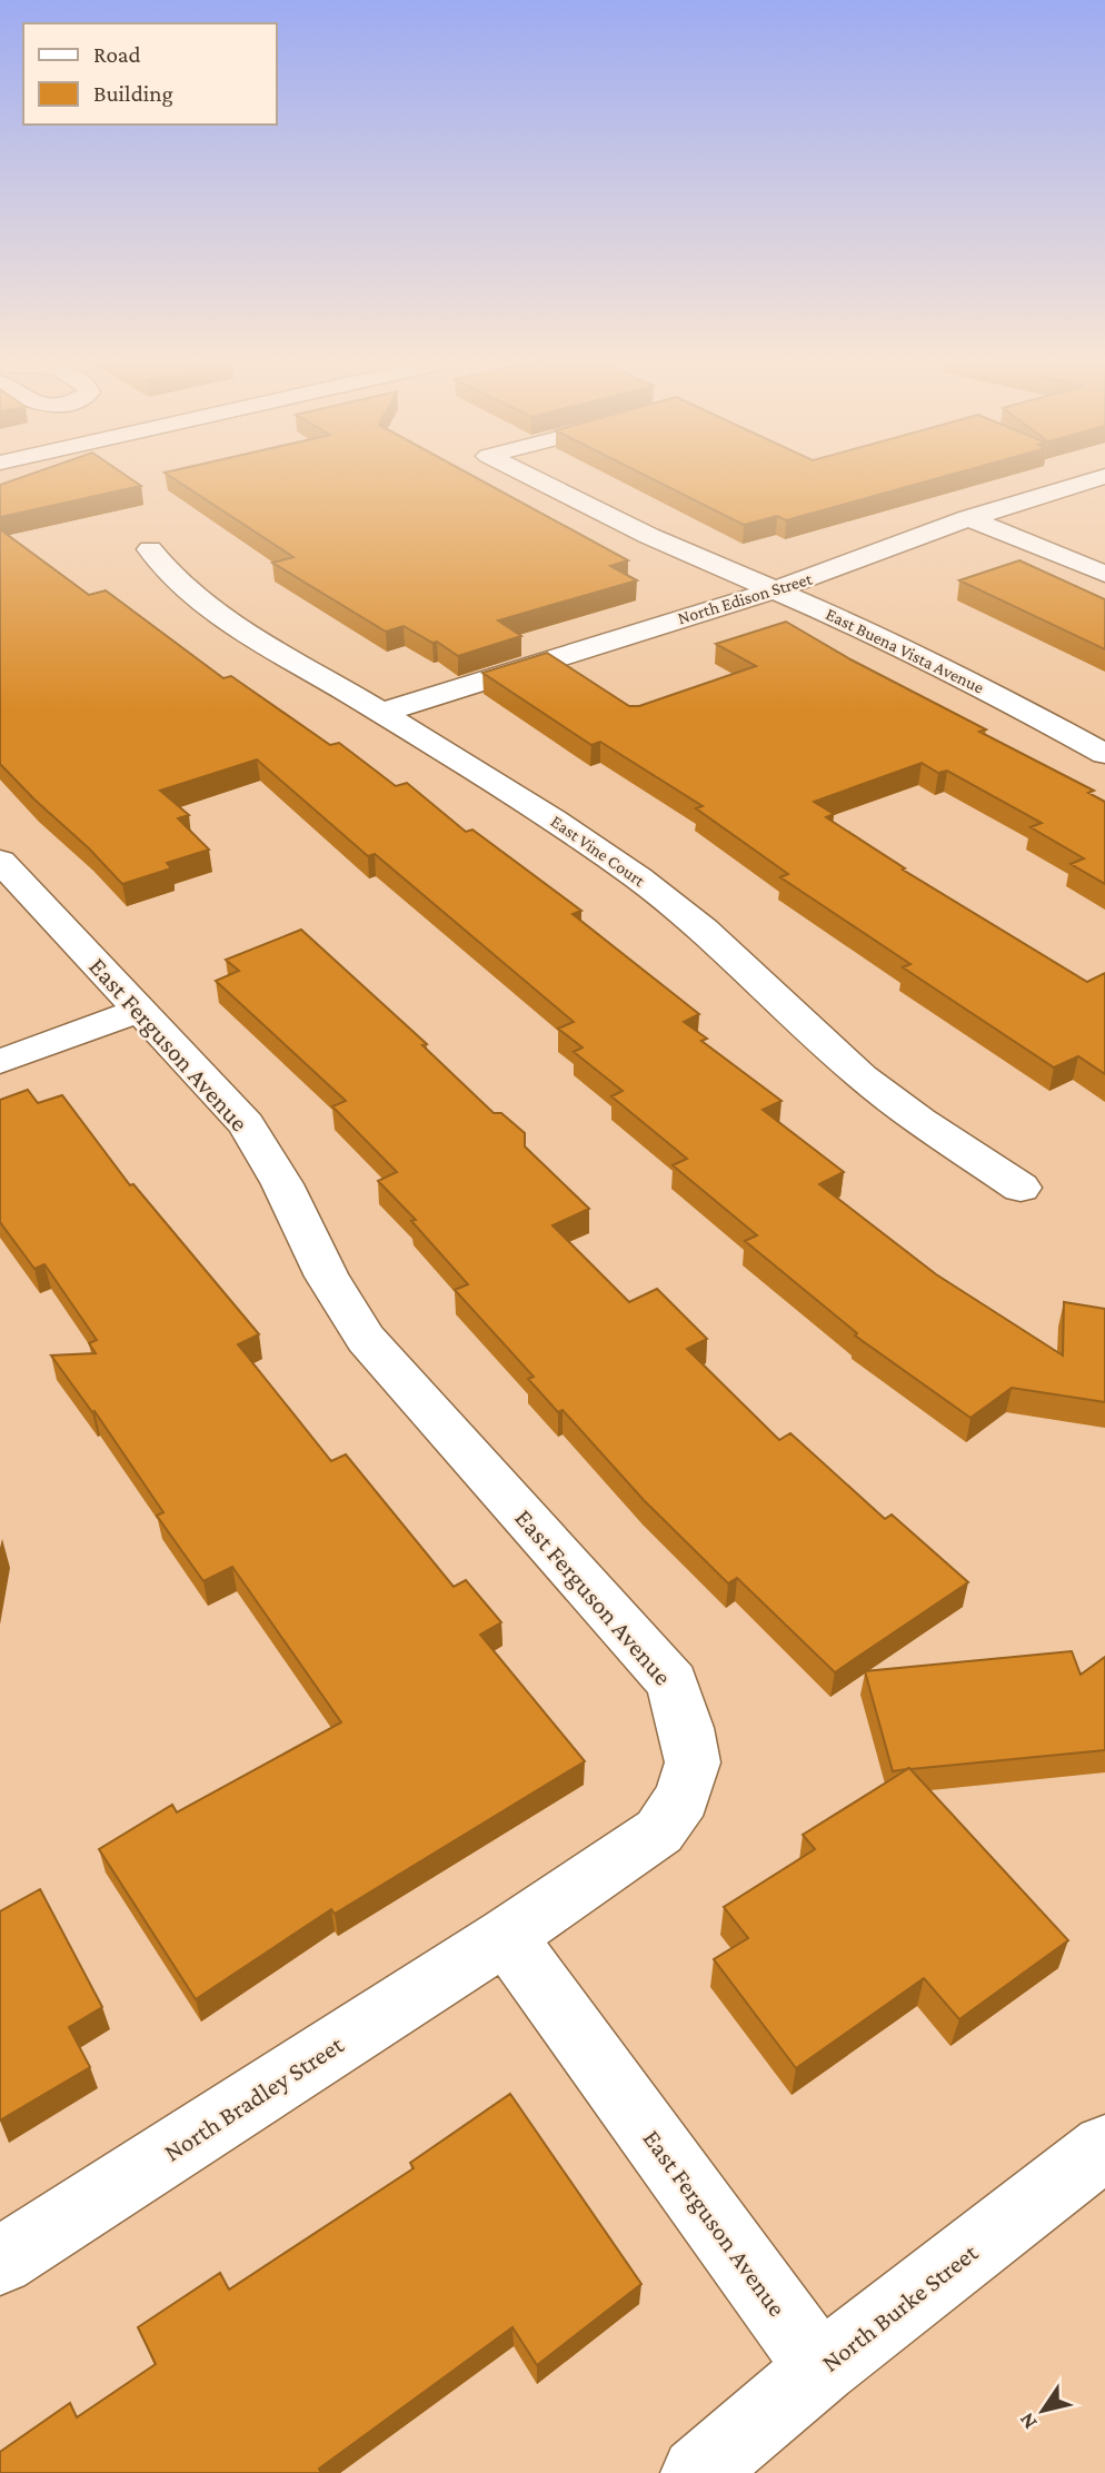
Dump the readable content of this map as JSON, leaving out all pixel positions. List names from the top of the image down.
{
  "streets": {
    "street": [
      "North Edison Street",
      "East Buena Vista Avenue",
      "East Vine Court",
      "East Ferguson Avenue",
      "North Bradley Street",
      "North Burke Street"
    ]
  },
  "crossings": [
    ["North Edison Street", "East Buena Vista Avenue"],
    ["North Edison Street", "East Vine Court"],
    ["East Ferguson Avenue", "North Bradley Street"],
    ["East Ferguson Avenue", "North Burke Street"]
  ],
  "legend": ["Road", "Building"],
  "north": "bottom left"
}
